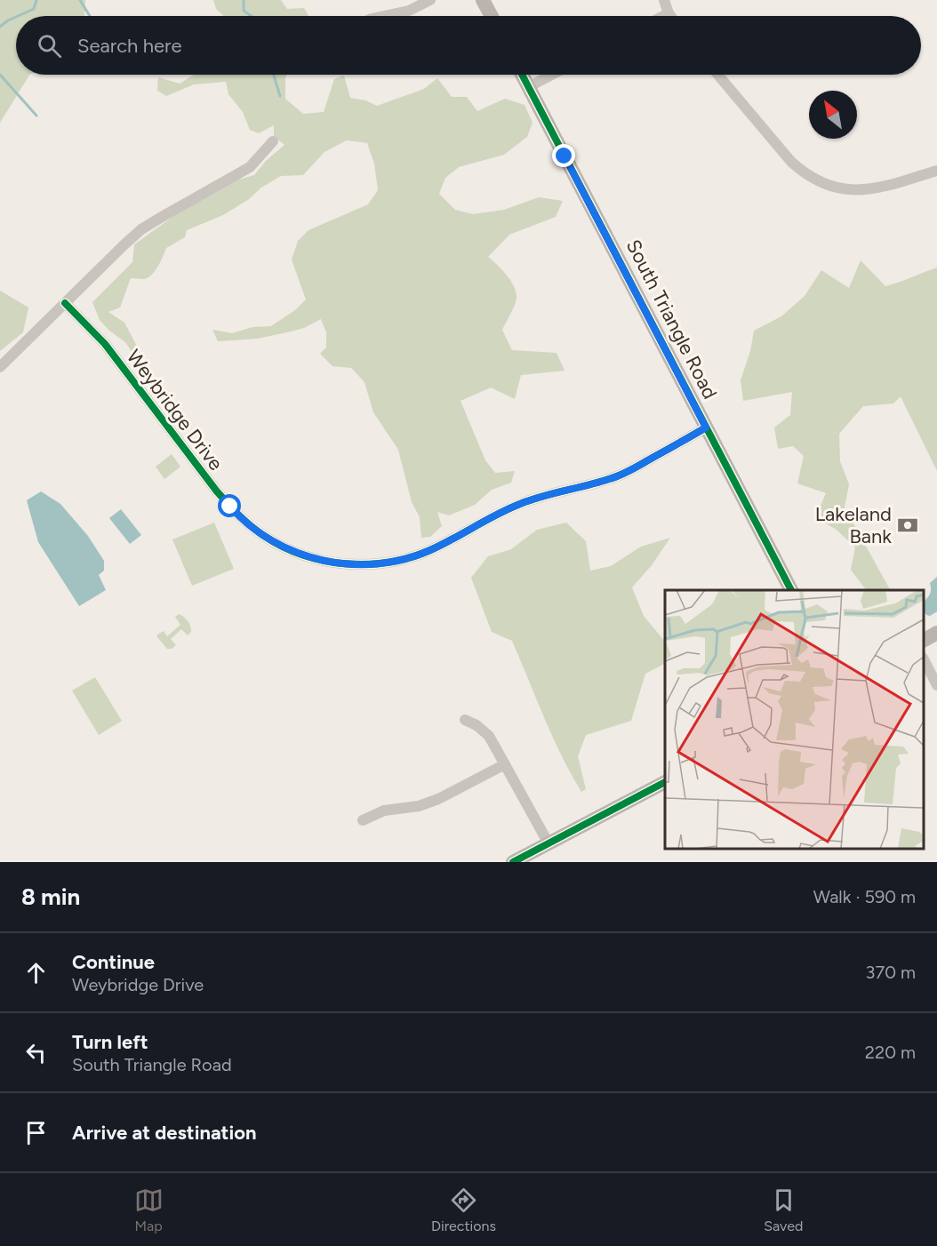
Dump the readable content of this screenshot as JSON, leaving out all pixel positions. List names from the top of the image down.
{
  "streets": {
    "street": ["South Triangle Road", "Weybridge Drive"]
  },
  "crossings": [
    ["South Triangle Road", "Weybridge Drive"]
  ],
  "places": {
    "bank": ["Lakeland Bank"]
  },
  "north": "top left",
  "page": {
    "search": "Search here",
    "heading": ["8 min", "Walk · 590 m"],
    "list": [
      ["Continue", "Weybridge Drive", "370 m"],
      ["Turn left", "South Triangle Road", "220 m"],
      "Arrive at destination"
    ],
    "nav": ["Map", "Directions", "Saved"]
  }
}
